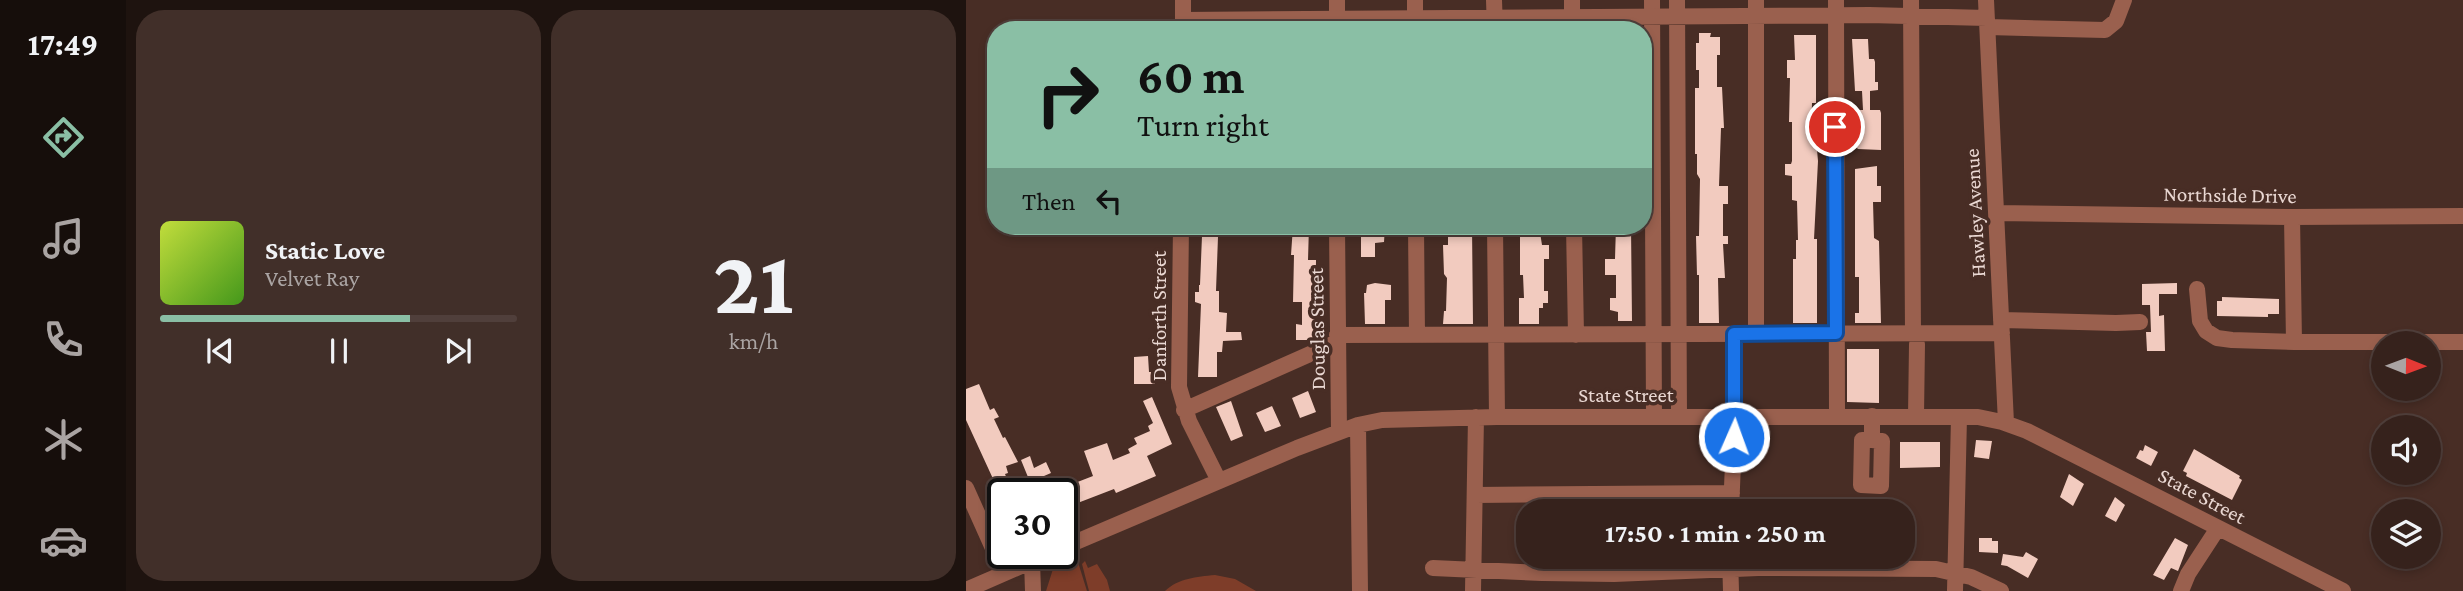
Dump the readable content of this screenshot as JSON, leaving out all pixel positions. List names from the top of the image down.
{
  "streets": {
    "street": [
      "Northside Drive",
      "Hawley Avenue",
      "Danforth Street",
      "Douglas Street",
      "State Street"
    ]
  },
  "crossings": [
    ["Northside Drive", "Hawley Avenue"],
    ["Hawley Avenue", "State Street"],
    ["Danforth Street", "State Street"],
    ["Douglas Street", "State Street"]
  ],
  "north": "right",
  "page": {
    "tabs": "17:49",
    "tile": ["21", "km/h"],
    "turn": ["60 m", "Turn right"],
    "then": "Then",
    "song": ["Static Love", "Velvet Ray"],
    "limit": "30",
    "trip": "17:50 · 1 min · 250 m"
  }
}
